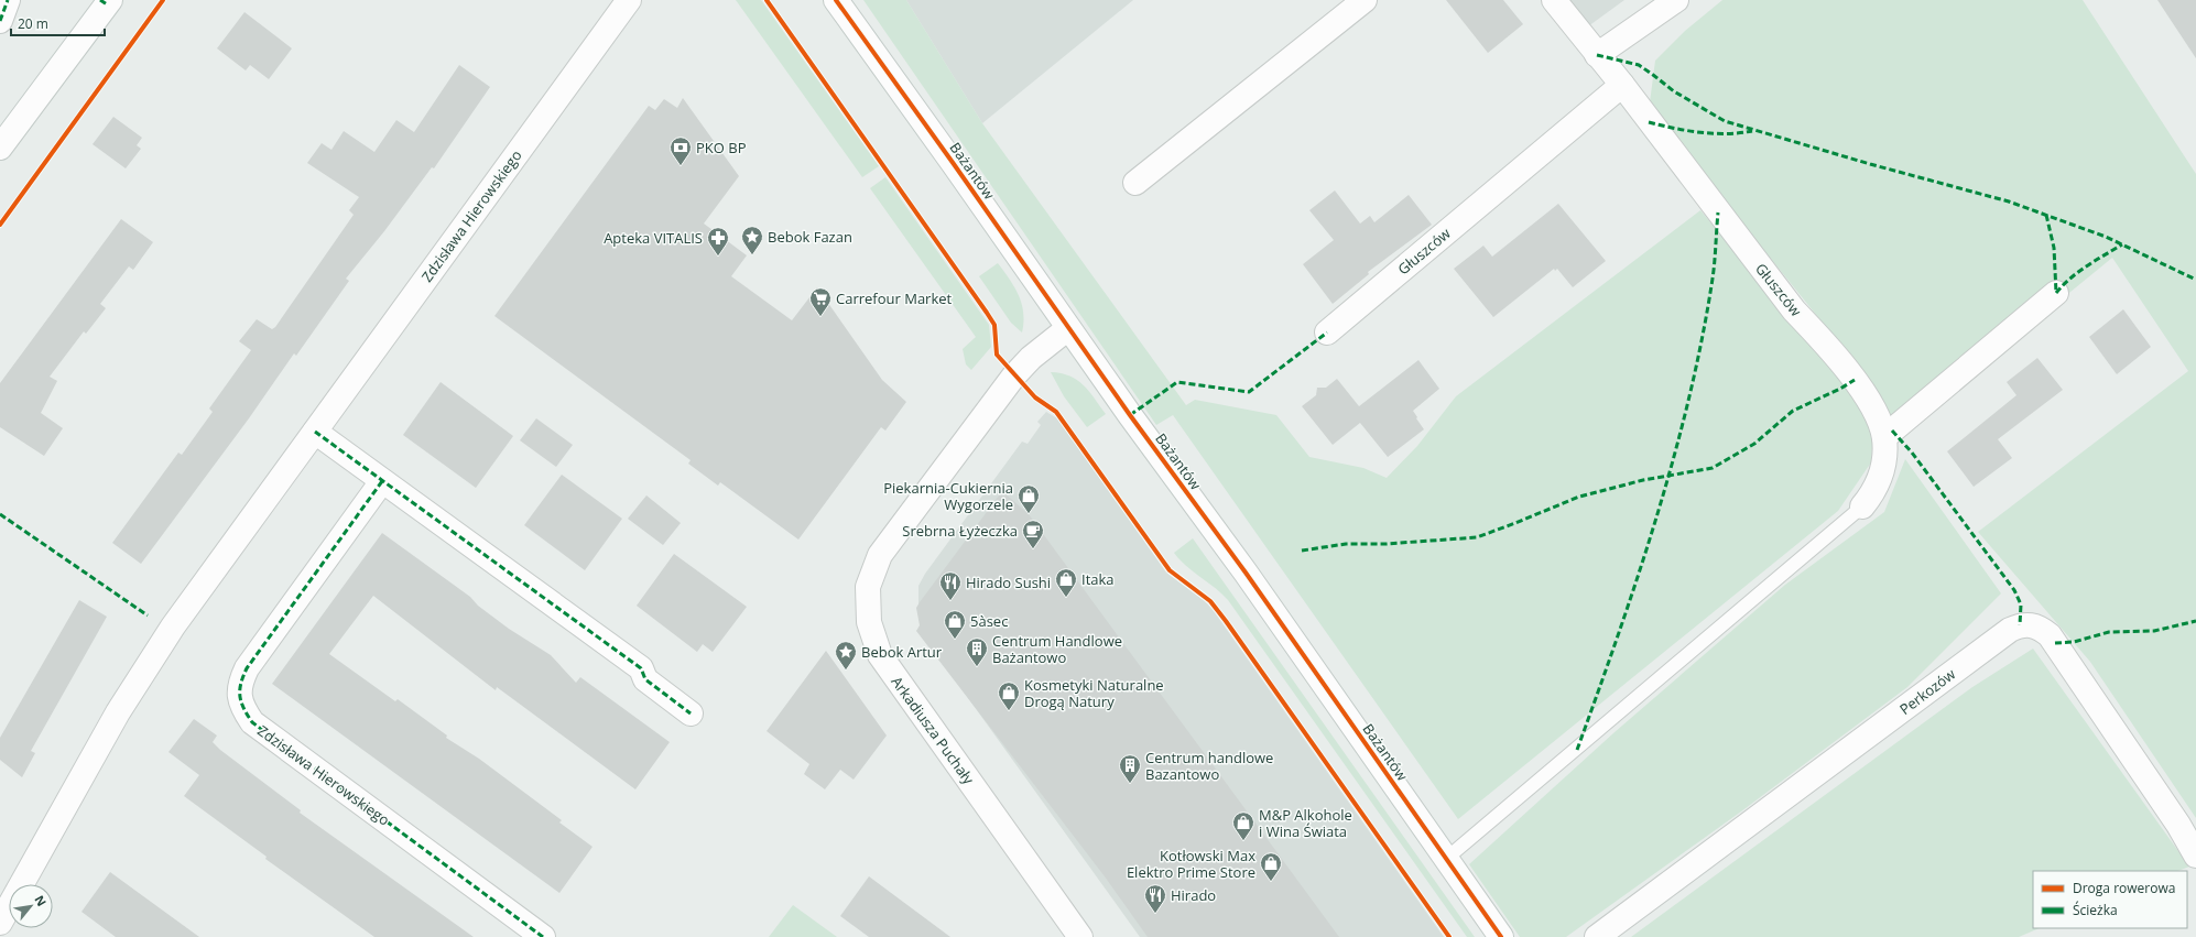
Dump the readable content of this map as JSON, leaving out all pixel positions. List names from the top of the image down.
{
  "streets": {
    "street": [
      "Bażantów",
      "Zdzisława Hierowskiego",
      "Głuszców",
      "Perkozów",
      "Arkadiusza Puchały"
    ]
  },
  "crossings": [
    ["Bażantów", "Arkadiusza Puchały"]
  ],
  "places": {
    "bank": ["PKO BP"],
    "place": ["Bebok Fazan", "Bebok Artur"],
    "pharmacy": ["Apteka VITALIS"],
    "supermarket": ["Carrefour Market"],
    "shop": [
      "Piekarnia-Cukiernia Wygorzele",
      "Itaka",
      "5àsec",
      "Kosmetyki Naturalne Drogą Natury",
      "M&P Alkohole i Wina Świata",
      "Kotłowski Max Elektro Prime Store"
    ],
    "cafe": ["Srebrna Łyżeczka"],
    "restaurant": ["Hirado Sushi", "Hirado"],
    "building": ["Centrum Handlowe Bażantowo", "Centrum handlowe Bazantowo"]
  },
  "legend": ["Droga rowerowa", "Ścieżka"],
  "scale_bar": "20 m",
  "north": "top right"
}
